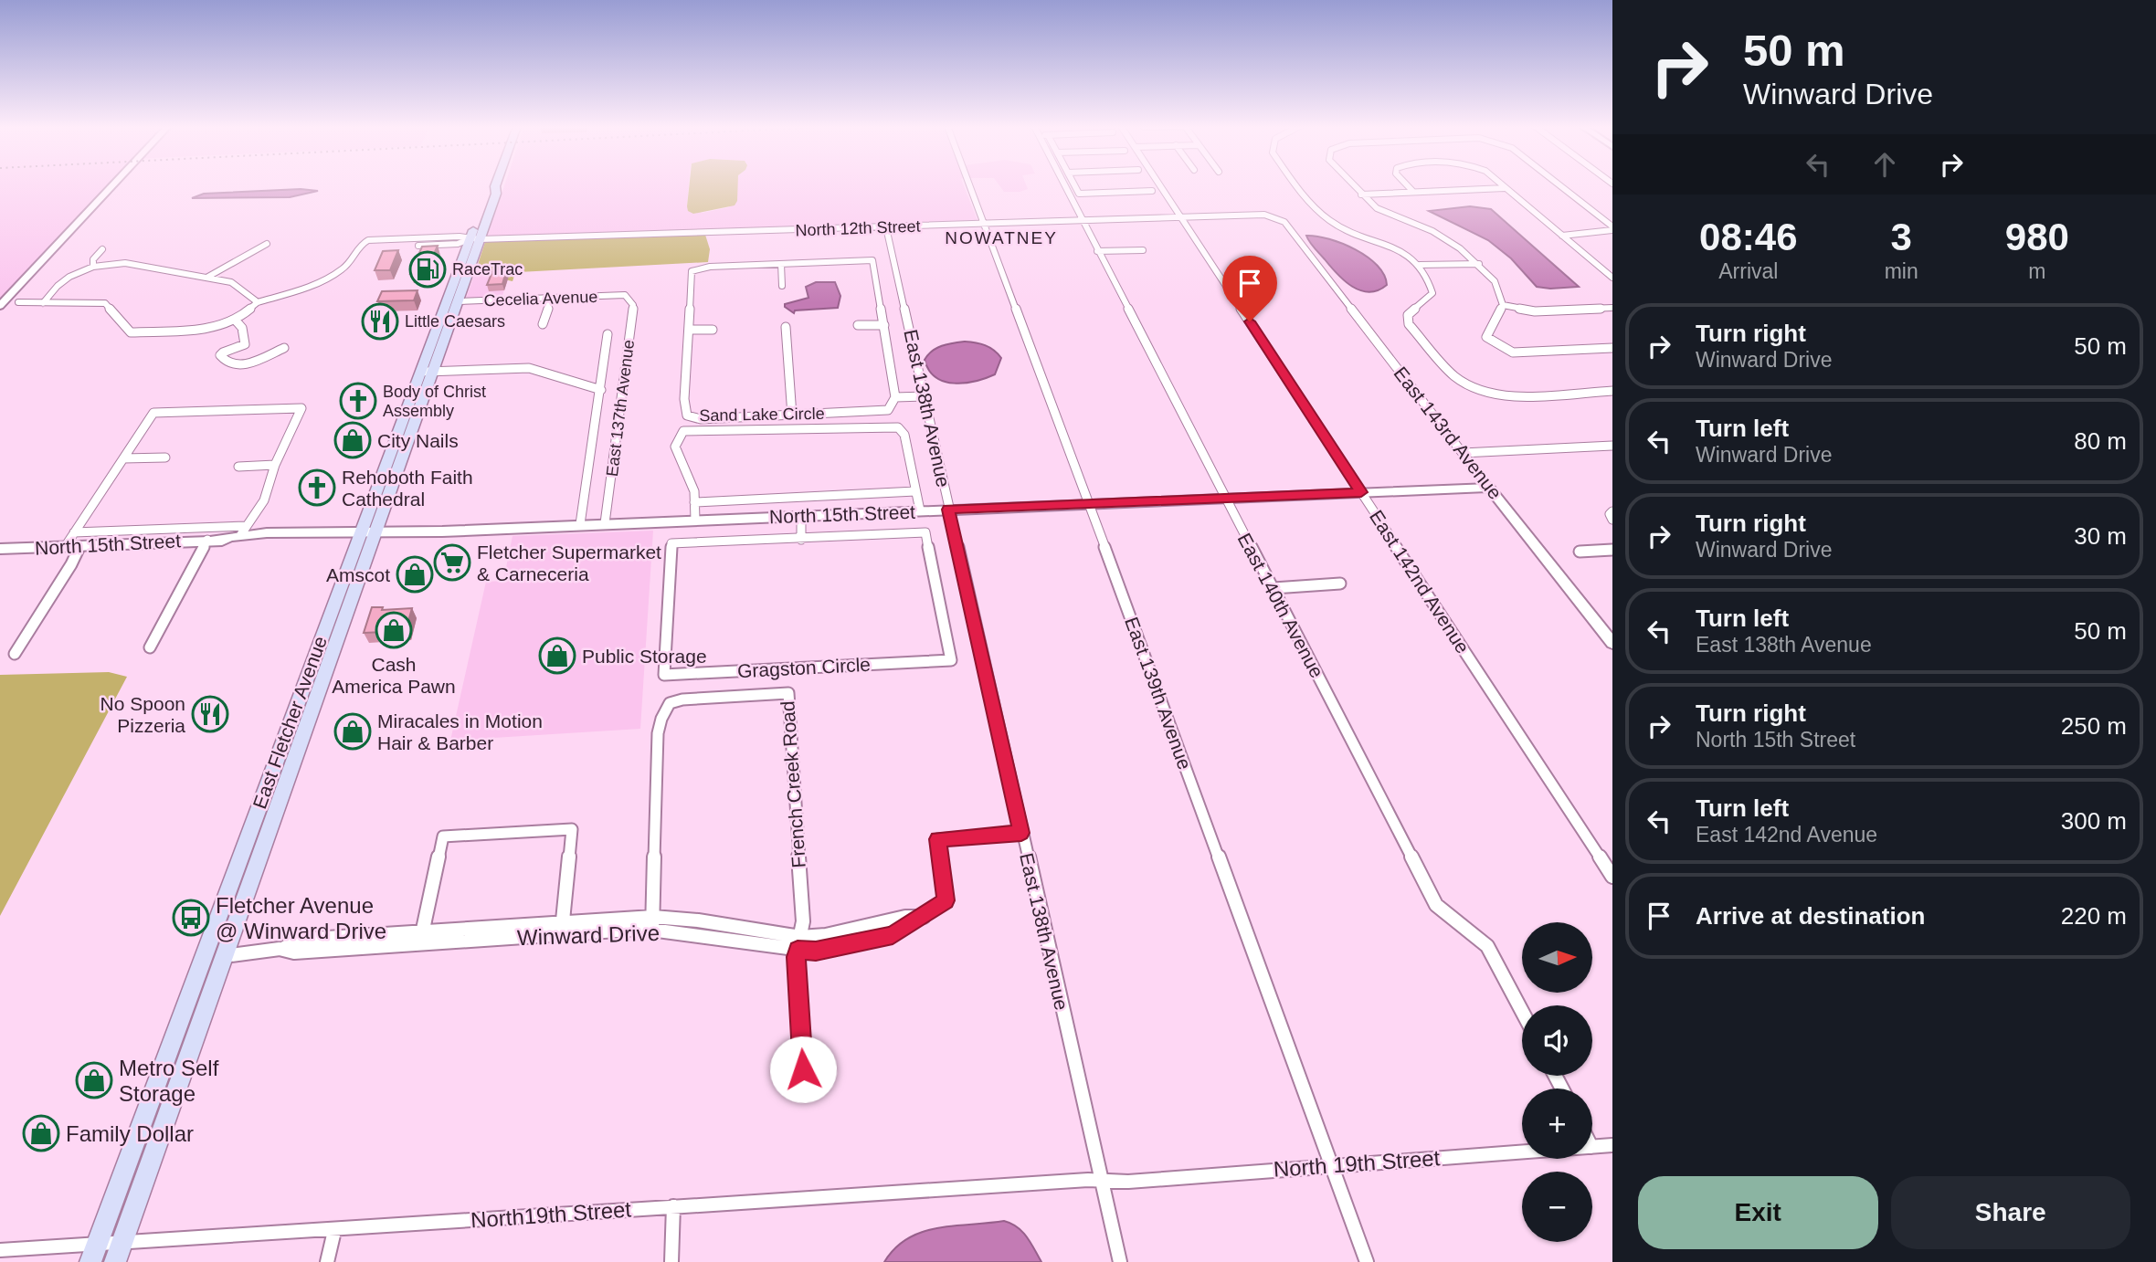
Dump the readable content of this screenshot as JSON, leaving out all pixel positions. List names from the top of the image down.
{
  "streets": {
    "main road": ["East Fletcher Avenue"],
    "street": [
      "North 12th Street",
      "Cecelia Avenue",
      "East 137th Avenue",
      "East 138th Avenue",
      "Sand Lake Circle",
      "East 143rd Avenue",
      "North 15th Street",
      "East 142nd Avenue",
      "East 140th Avenue",
      "Gragston Circle",
      "East 139th Avenue",
      "French Creek Road",
      "Winward Drive",
      "North 19th Street",
      "North19th Street"
    ]
  },
  "crossings": [
    ["North 12th Street", "East 138th Avenue"],
    ["North 12th Street", "East 143rd Avenue"],
    ["North 12th Street", "East 142nd Avenue"],
    ["North 12th Street", "East 140th Avenue"],
    ["North 12th Street", "East 139th Avenue"],
    ["North 12th Street", "East Fletcher Avenue"],
    ["Cecelia Avenue", "East 137th Avenue"],
    ["Cecelia Avenue", "East Fletcher Avenue"],
    ["East 137th Avenue", "North 15th Street"],
    ["East 138th Avenue", "Sand Lake Circle"],
    ["East 138th Avenue", "North 15th Street"],
    ["East 138th Avenue", "Winward Drive"],
    ["East 138th Avenue", "North 19th Street"],
    ["East 138th Avenue", "North19th Street"],
    ["East 143rd Avenue", "North 15th Street"],
    ["North 15th Street", "East 142nd Avenue"],
    ["North 15th Street", "East 140th Avenue"],
    ["North 15th Street", "East 139th Avenue"],
    ["North 15th Street", "East Fletcher Avenue"],
    ["East 139th Avenue", "North 19th Street"],
    ["East Fletcher Avenue", "Winward Drive"],
    ["East Fletcher Avenue", "North19th Street"],
    ["French Creek Road", "Winward Drive"],
    ["North 19th Street", "North19th Street"]
  ],
  "districts": ["NOWATNEY"],
  "places": {
    "fuel station": ["RaceTrac"],
    "restaurant": ["Little Caesars", "No Spoon Pizzeria"],
    "church": ["Body of Christ Assembly", "Rehoboth Faith Cathedral"],
    "shop": [
      "City Nails",
      "Amscot",
      "Cash America Pawn",
      "Public Storage",
      "Miracales in Motion Hair & Barber",
      "Metro Self Storage",
      "Family Dollar"
    ],
    "supermarket": ["Fletcher Supermarket & Carneceria"],
    "bus stop": ["Fletcher Avenue @ Winward Drive"]
  },
  "north": "right",
  "page": {
    "turn": ["50 m", "Winward Drive"],
    "eta": [
      "08:46",
      "Arrival",
      "3",
      "min",
      "980",
      "m"
    ],
    "list": [
      {
        "name": "Turn right",
        "note": "Winward Drive",
        "value": "50 m"
      },
      {
        "name": "Turn left",
        "note": "Winward Drive",
        "value": "80 m"
      },
      {
        "name": "Turn right",
        "note": "Winward Drive",
        "value": "30 m"
      },
      {
        "name": "Turn left",
        "note": "East 138th Avenue",
        "value": "50 m"
      },
      {
        "name": "Turn right",
        "note": "North 15th Street",
        "value": "250 m"
      },
      {
        "name": "Turn left",
        "note": "East 142nd Avenue",
        "value": "300 m"
      },
      {
        "name": "Arrive at destination",
        "value": "220 m"
      }
    ],
    "map_buttons": ["+", "−"],
    "buttons": ["Exit", "Share"]
  }
}
